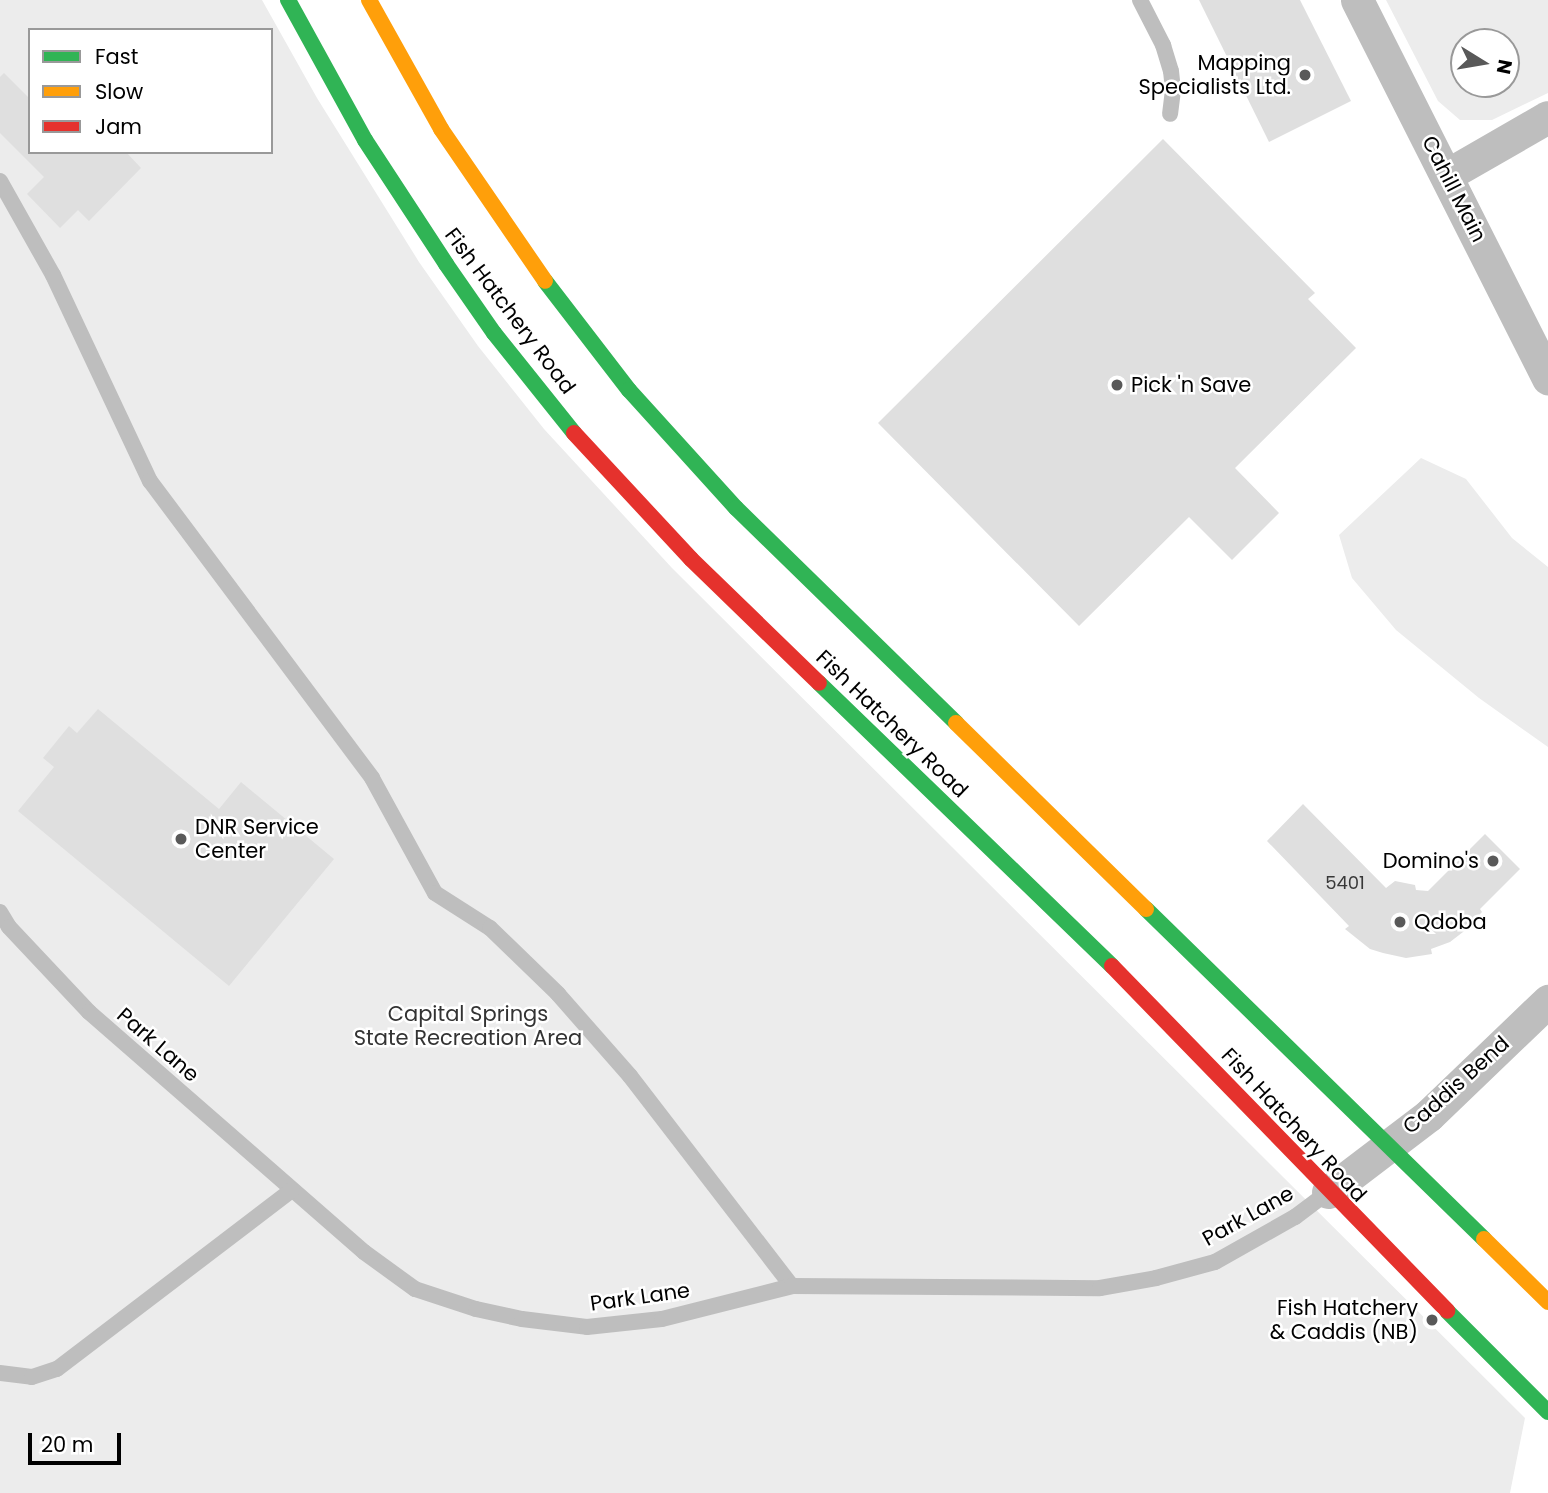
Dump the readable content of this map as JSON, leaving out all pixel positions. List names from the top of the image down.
{
  "streets": {
    "main road": ["Fish Hatchery Road"],
    "street": ["Cahill Main", "Caddis Bend"],
    "lane": ["Park Lane"]
  },
  "crossings": [
    ["Fish Hatchery Road", "Park Lane"],
    ["Fish Hatchery Road", "Caddis Bend"],
    ["Park Lane", "Caddis Bend"]
  ],
  "parks": ["Capital Springs State Recreation Area"],
  "places": [
    "Mapping Specialists Ltd.",
    "Pick 'n Save",
    "DNR Service Center",
    "Domino's",
    "Qdoba",
    "Fish Hatchery & Caddis (NB)"
  ],
  "house_numbers": ["5401"],
  "legend": ["Fast", "Slow", "Jam"],
  "scale_bar": "20 m",
  "north": "right"
}
